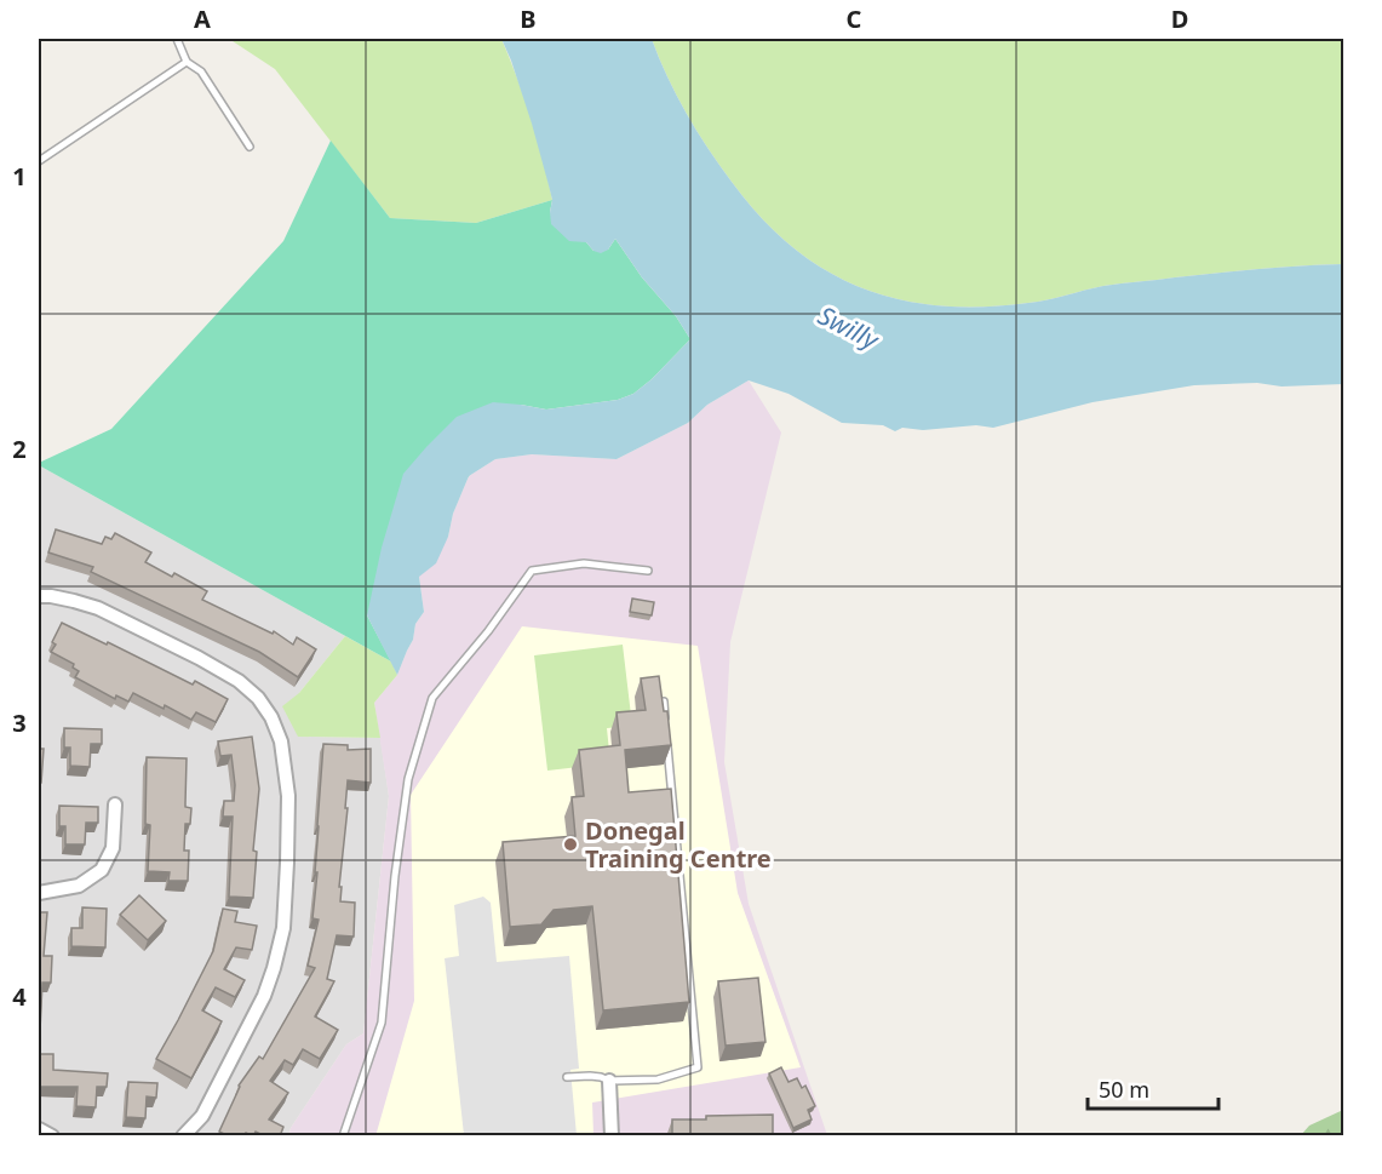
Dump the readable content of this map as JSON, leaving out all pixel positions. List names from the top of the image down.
{
  "water": ["Swilly"],
  "places": ["Donegal Training Centre"],
  "scale_bar": "50 m",
  "grid": {
    "columns": [
      "A",
      "B",
      "C",
      "D"
    ],
    "rows": [
      "1",
      "2",
      "3",
      "4"
    ]
  }
}
